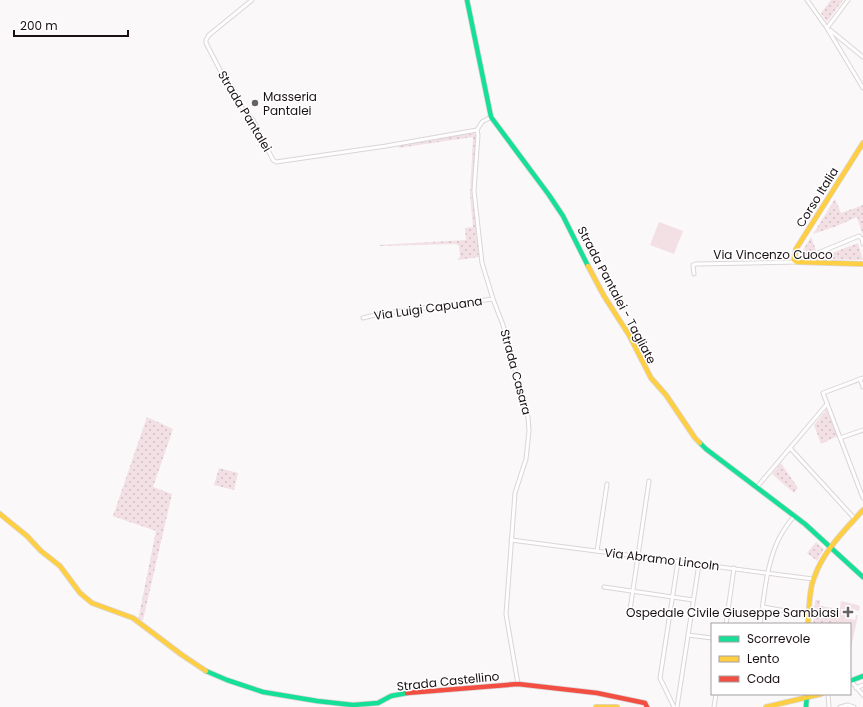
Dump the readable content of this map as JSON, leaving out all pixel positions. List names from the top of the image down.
{
  "streets": {
    "street": [
      "Strada Pantalei",
      "Corso Italia",
      "Via Vincenzo Cuoco",
      "Strada Pantalei - Tagliate",
      "Via Luigi Capuana",
      "Strada Casara",
      "Via Abramo Lincoln",
      "Strada Castellino"
    ]
  },
  "crossings": [
    ["Strada Pantalei", "Strada Casara"],
    ["Corso Italia", "Via Vincenzo Cuoco"],
    ["Via Luigi Capuana", "Strada Casara"],
    ["Strada Casara", "Via Abramo Lincoln"],
    ["Strada Casara", "Strada Castellino"]
  ],
  "places": {
    "other": ["Masseria Pantalei"],
    "health": ["Ospedale Civile Giuseppe Sambiasi"]
  },
  "legend": ["Scorrevole", "Lento", "Coda"],
  "scale_bar": "200 m"
}
